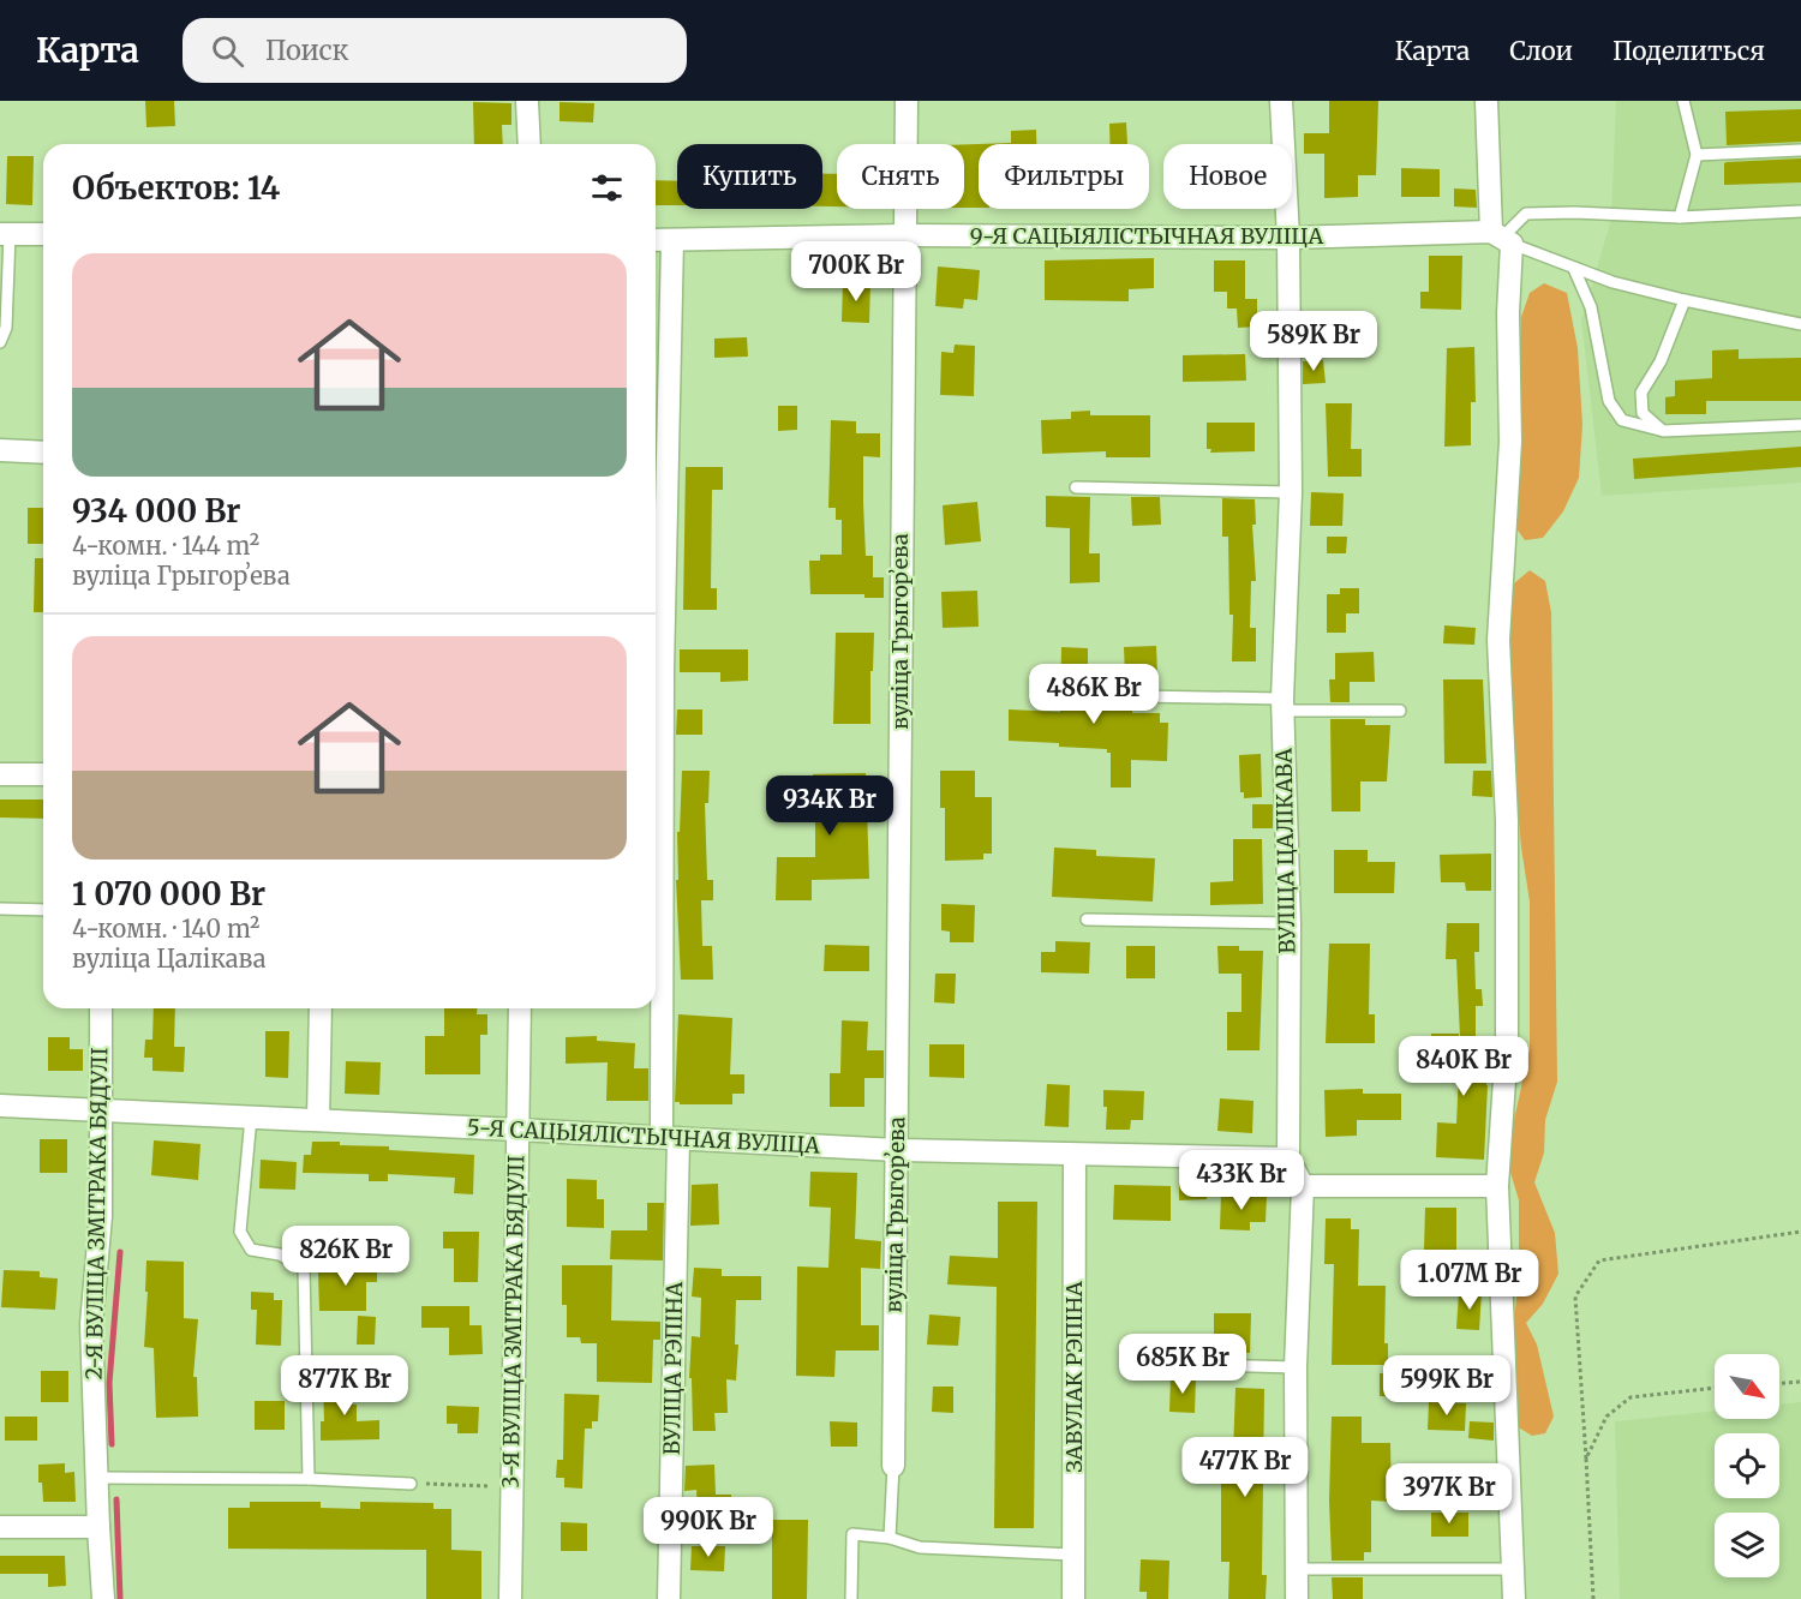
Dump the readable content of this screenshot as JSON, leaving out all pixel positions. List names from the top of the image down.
{
  "streets": {
    "street": [
      "9-Я САЦЫЯЛІСТЫЧНАЯ ВУЛІЦА",
      "вуліца Грыгорʼева",
      "ВУЛІЦА ЦАЛІКАВА",
      "5-Я САЦЫЯЛІСТЫЧНАЯ ВУЛІЦА",
      "2-Я ВУЛІЦА ЗМІТРАКА БЯДУЛІ",
      "3-Я ВУЛІЦА ЗМІТРАКА БЯДУЛІ",
      "ВУЛІЦА РЭПІНА",
      "ЗАВУЛАК РЭПІНА"
    ]
  },
  "crossings": [
    ["9-Я САЦЫЯЛІСТЫЧНАЯ ВУЛІЦА", "вуліца Грыгорʼева"],
    ["9-Я САЦЫЯЛІСТЫЧНАЯ ВУЛІЦА", "ВУЛІЦА ЦАЛІКАВА"],
    ["9-Я САЦЫЯЛІСТЫЧНАЯ ВУЛІЦА", "ВУЛІЦА РЭПІНА"],
    ["вуліца Грыгорʼева", "5-Я САЦЫЯЛІСТЫЧНАЯ ВУЛІЦА"],
    ["ВУЛІЦА ЦАЛІКАВА", "5-Я САЦЫЯЛІСТЫЧНАЯ ВУЛІЦА"],
    ["5-Я САЦЫЯЛІСТЫЧНАЯ ВУЛІЦА", "2-Я ВУЛІЦА ЗМІТРАКА БЯДУЛІ"],
    ["5-Я САЦЫЯЛІСТЫЧНАЯ ВУЛІЦА", "3-Я ВУЛІЦА ЗМІТРАКА БЯДУЛІ"],
    ["5-Я САЦЫЯЛІСТЫЧНАЯ ВУЛІЦА", "ВУЛІЦА РЭПІНА"],
    ["5-Я САЦЫЯЛІСТЫЧНАЯ ВУЛІЦА", "ЗАВУЛАК РЭПІНА"]
  ],
  "north": "bottom right",
  "page": {
    "header": "Карта",
    "search": "Поиск",
    "nav": ["Карта", "Слои", "Поделиться"],
    "chip": [
      "Купить",
      "Снять",
      "Фильтры",
      "Новое"
    ],
    "heading": "Объектов: 14",
    "list": [
      {
        "name": "934 000 Br",
        "note": "4-комн. · 144 m² · вуліца Грыгорʼева"
      },
      {
        "name": "1 070 000 Br",
        "note": "4-комн. · 140 m² · вуліца Цалікава"
      }
    ],
    "price": [
      "700K Br",
      "589K Br",
      "486K Br",
      "934K Br",
      "840K Br",
      "433K Br",
      "826K Br",
      "1.07M Br",
      "685K Br",
      "877K Br",
      "599K Br",
      "477K Br",
      "397K Br",
      "990K Br"
    ]
  }
}
